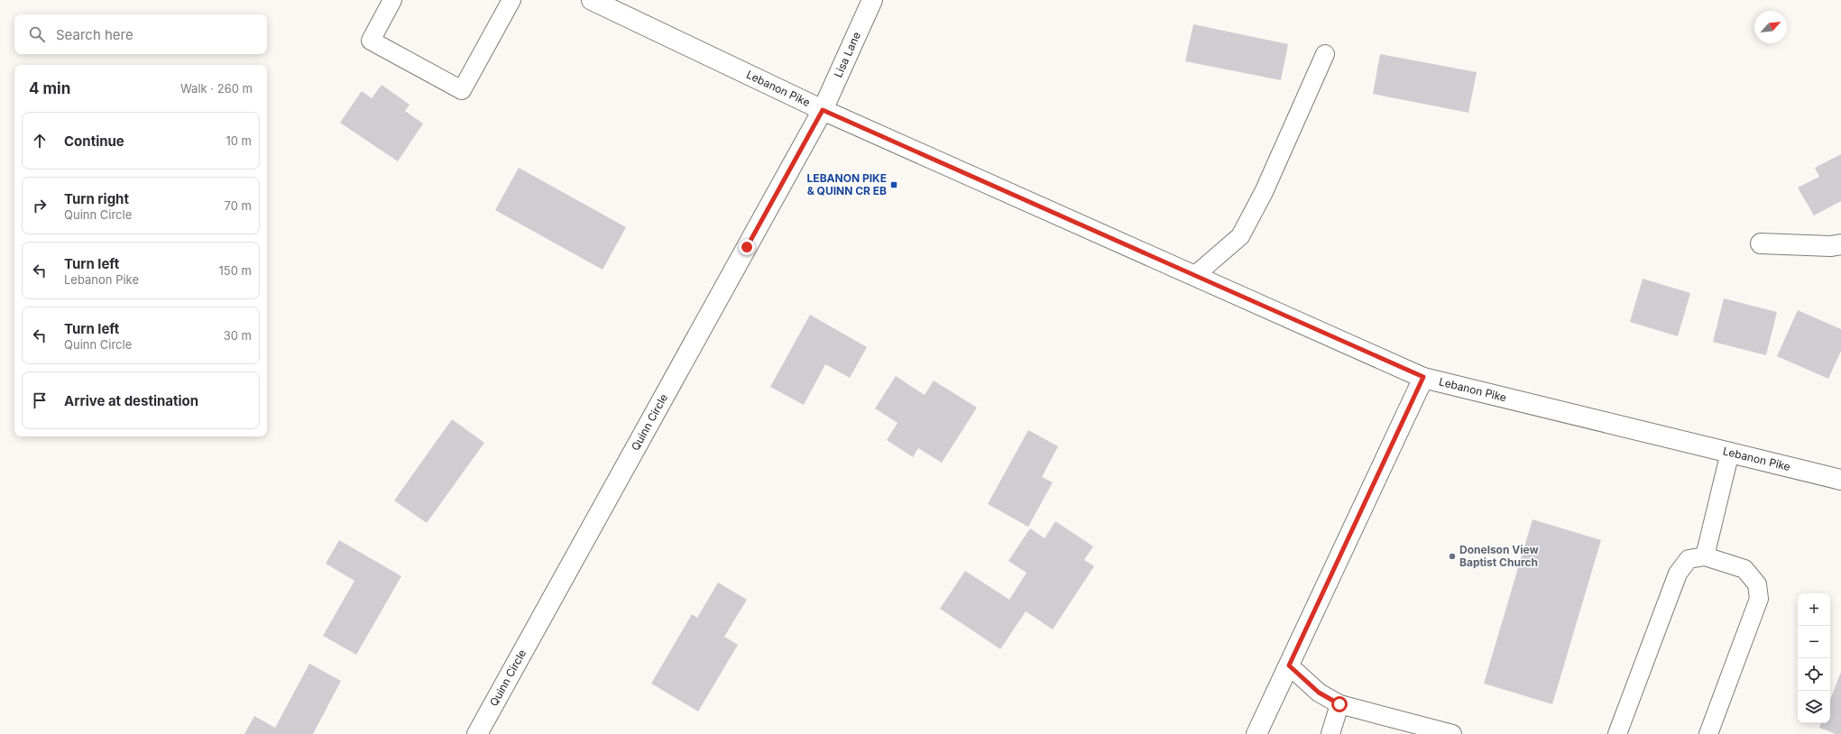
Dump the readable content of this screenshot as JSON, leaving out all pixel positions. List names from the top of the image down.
{
  "streets": {
    "main road": ["Lisa Lane", "Lebanon Pike", "Quinn Circle"]
  },
  "crossings": [
    ["Lisa Lane", "Lebanon Pike"],
    ["Lisa Lane", "Quinn Circle"],
    ["Lebanon Pike", "Quinn Circle"]
  ],
  "places": {
    "transit": ["LEBANON PIKE & QUINN CR EB"],
    "other": ["Donelson View Baptist Church"]
  },
  "north": "top right",
  "page": {
    "search": "Search here",
    "heading": ["4 min", "Walk · 260 m"],
    "list": [
      ["Continue", "10 m"],
      ["Turn right", "Quinn Circle", "70 m"],
      ["Turn left", "Lebanon Pike", "150 m"],
      ["Turn left", "Quinn Circle", "30 m"],
      "Arrive at destination"
    ],
    "map_buttons": ["+", "−"]
  }
}
